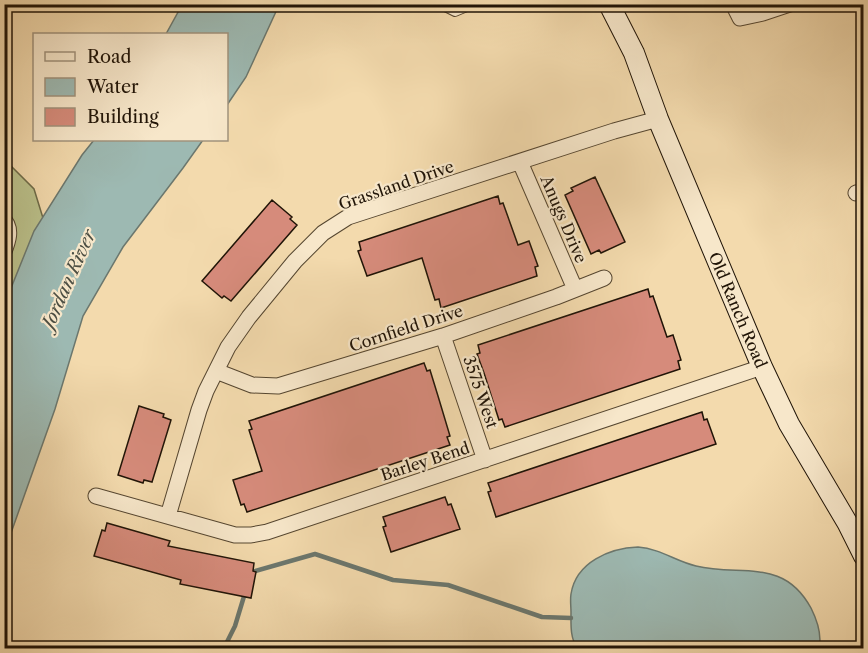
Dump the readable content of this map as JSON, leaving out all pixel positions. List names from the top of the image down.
{
  "streets": {
    "street": [
      "Grassland Drive",
      "Anugs Drive",
      "Old Ranch Road",
      "Cornfield Drive",
      "3575 West",
      "Barley Bend"
    ]
  },
  "crossings": [
    ["Grassland Drive", "Anugs Drive"],
    ["Grassland Drive", "Old Ranch Road"],
    ["Grassland Drive", "Cornfield Drive"],
    ["Grassland Drive", "Barley Bend"],
    ["Anugs Drive", "Cornfield Drive"],
    ["Old Ranch Road", "Barley Bend"],
    ["Cornfield Drive", "3575 West"],
    ["3575 West", "Barley Bend"]
  ],
  "water": ["Jordan River"],
  "legend": ["Road", "Water", "Building"]
}
